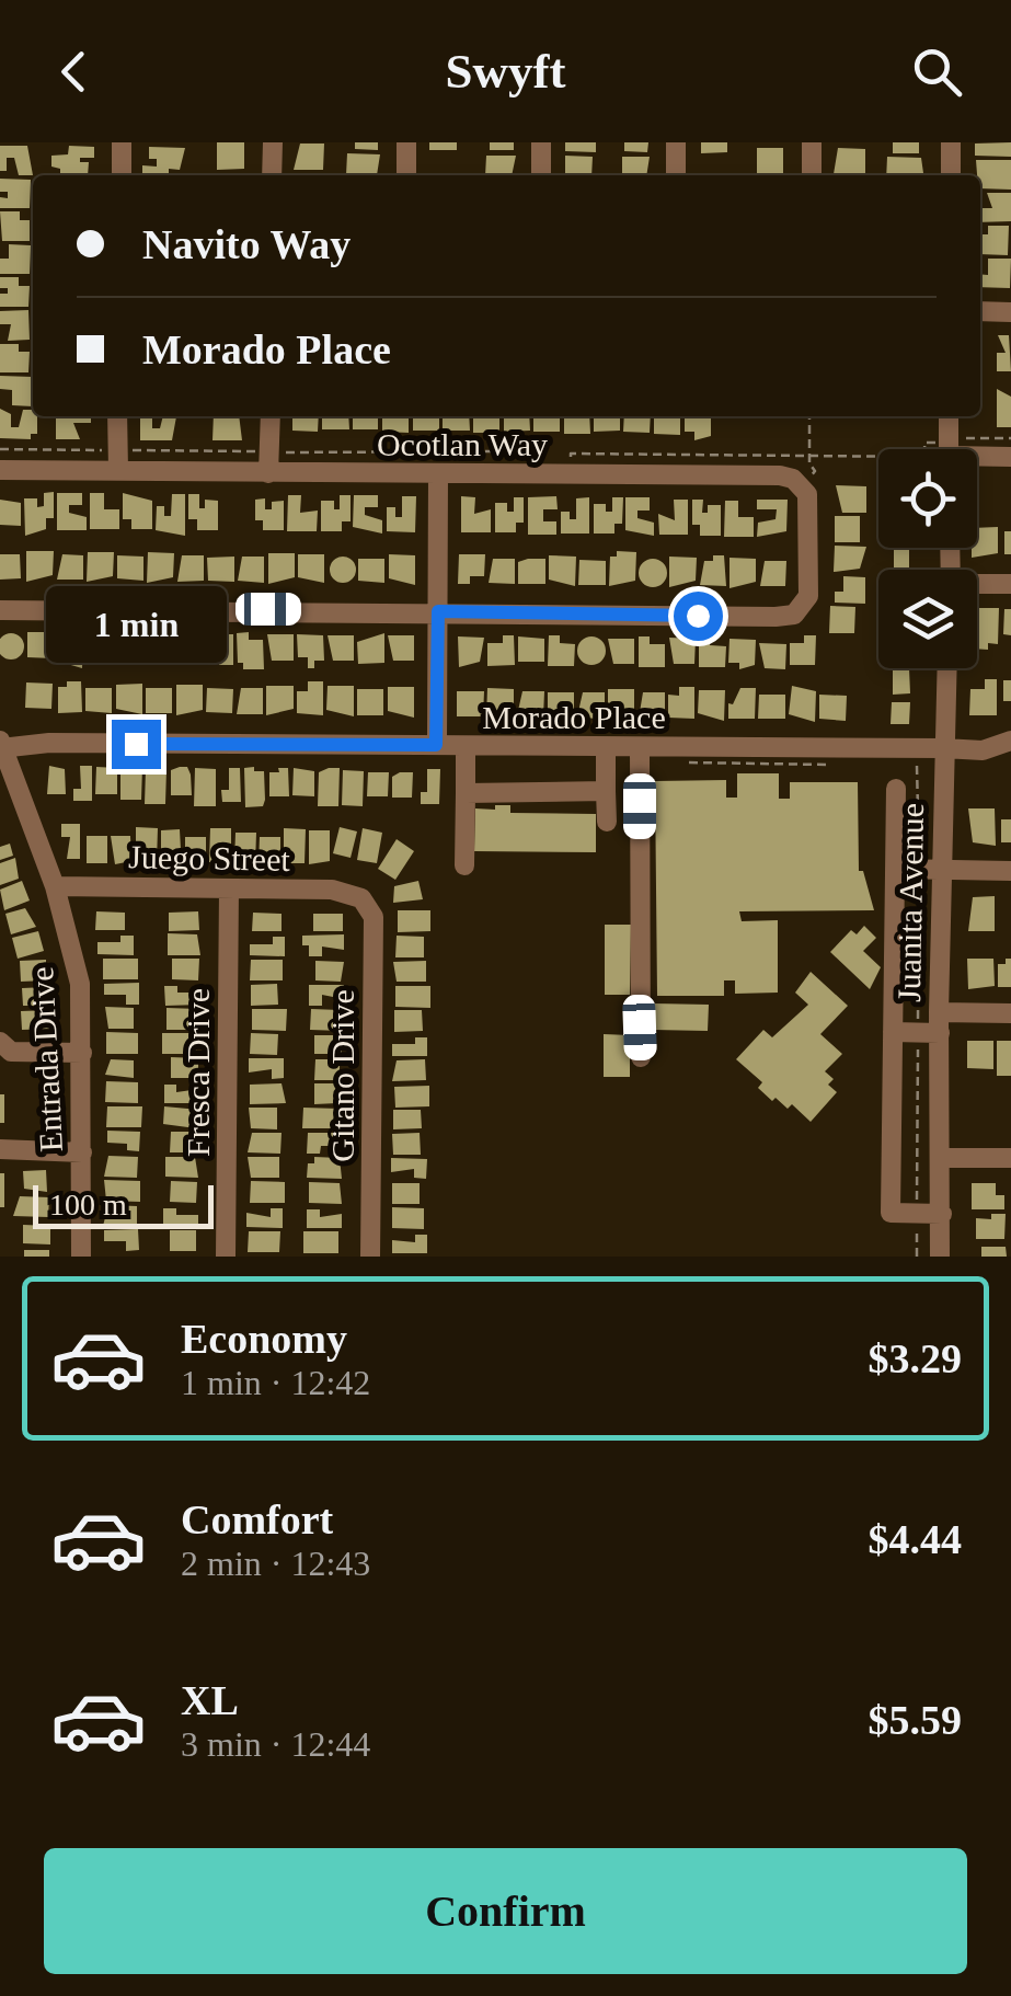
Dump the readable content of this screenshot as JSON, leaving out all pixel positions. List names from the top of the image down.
{
  "streets": {
    "street": [
      "Ocotlan Way",
      "Morado Place",
      "Juego Street",
      "Juanita Avenue",
      "Entrada Drive",
      "Fresca Drive",
      "Gitano Drive"
    ]
  },
  "crossings": [
    ["Morado Place", "Juanita Avenue"],
    ["Morado Place", "Entrada Drive"],
    ["Juego Street", "Entrada Drive"],
    ["Juego Street", "Fresca Drive"],
    ["Juego Street", "Gitano Drive"]
  ],
  "scale_bar": "100 m",
  "page": {
    "header": "Swyft",
    "banner": ["Navito Way", "Morado Place"],
    "bubble": "1 min",
    "scale": "100 m",
    "list": [
      {
        "name": "Economy",
        "note": "1 min · 12:42",
        "value": "$3.29"
      },
      {
        "name": "Comfort",
        "note": "2 min · 12:43",
        "value": "$4.44"
      },
      {
        "name": "XL",
        "note": "3 min · 12:44",
        "value": "$5.59"
      }
    ],
    "buttons": "Confirm"
  }
}
